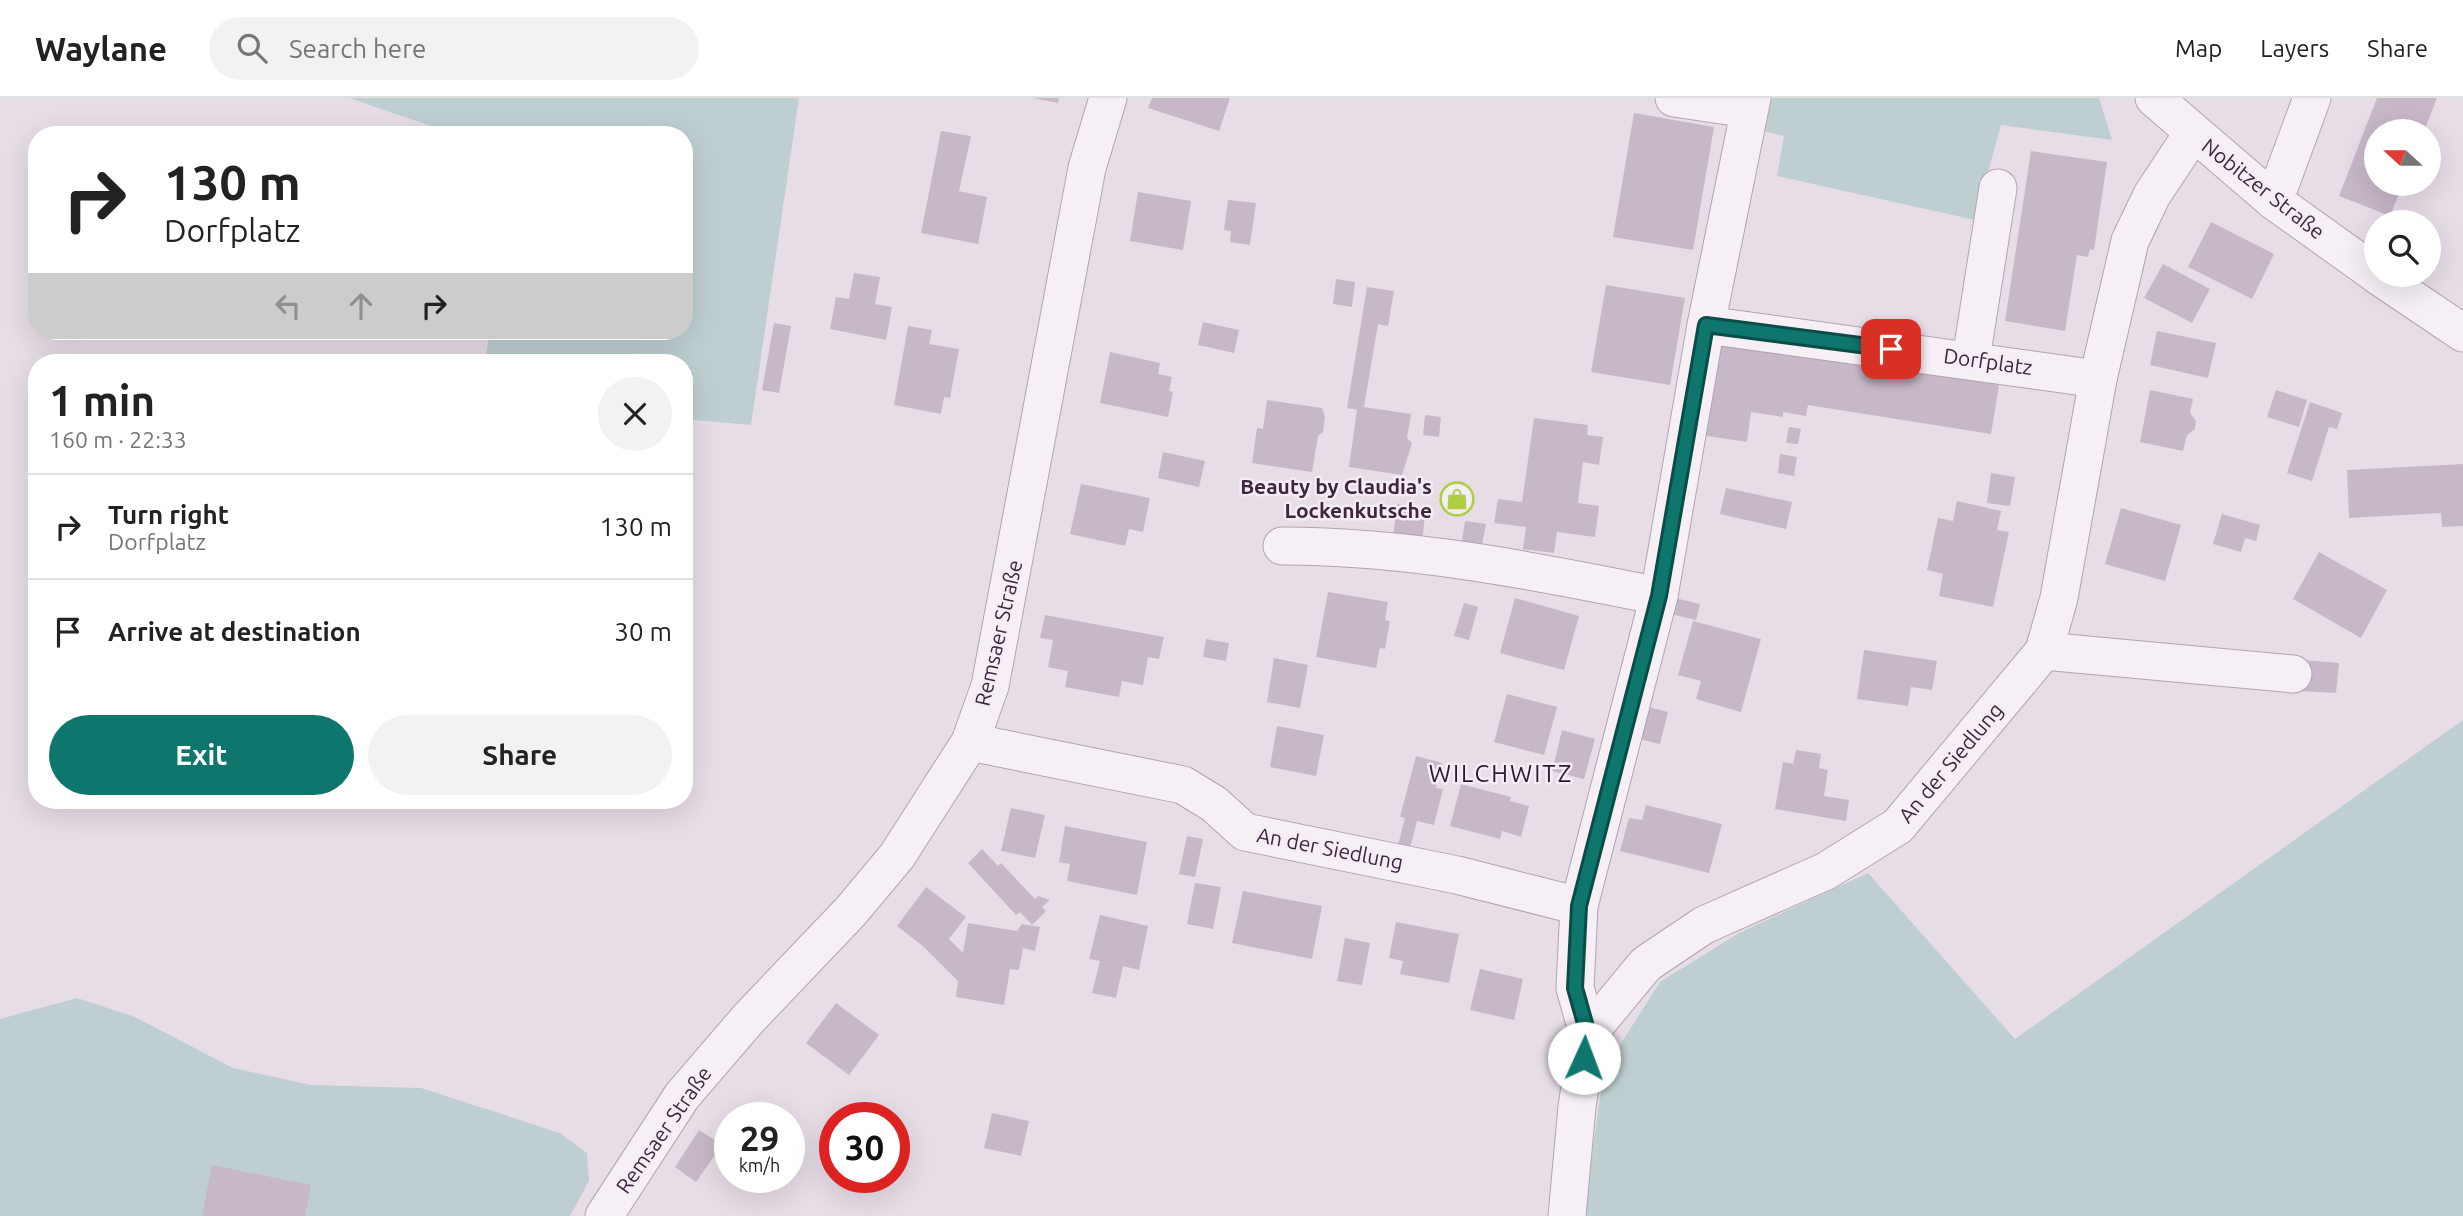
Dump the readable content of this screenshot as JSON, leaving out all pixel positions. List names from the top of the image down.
{
  "streets": {
    "street": [
      "Nobitzer Straße",
      "Dorfplatz",
      "Remsaer Straße",
      "An der Siedlung"
    ]
  },
  "crossings": [
    ["Dorfplatz", "An der Siedlung"],
    ["Remsaer Straße", "An der Siedlung"]
  ],
  "districts": ["WILCHWITZ"],
  "places": {
    "shop": ["Beauty by Claudia's Lockenkutsche"]
  },
  "north": "left",
  "page": {
    "header": "Waylane",
    "search": "Search here",
    "nav": ["Map", "Layers", "Share"],
    "turn": ["130 m", "Dorfplatz"],
    "heading": ["1 min", "160 m · 22:33"],
    "list": [
      {
        "name": "Turn right",
        "note": "Dorfplatz",
        "value": "130 m"
      },
      {
        "name": "Arrive at destination",
        "value": "30 m"
      }
    ],
    "buttons": ["Exit", "Share"],
    "speed": "29 km/h",
    "limit": "30"
  }
}
